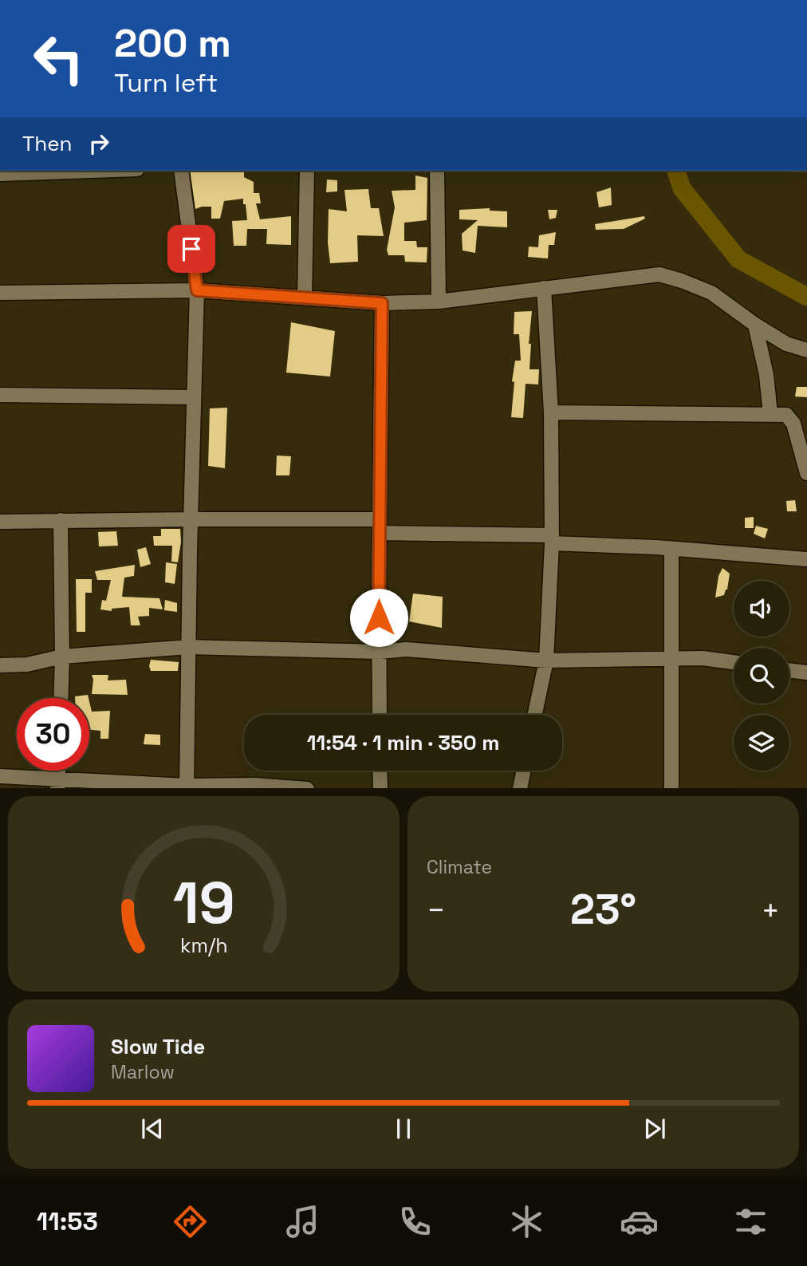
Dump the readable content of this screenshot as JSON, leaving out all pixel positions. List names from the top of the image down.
{
  "page": {
    "turn": ["200 m", "Turn left"],
    "then": "Then",
    "limit": "30",
    "trip": "11:54 · 1 min · 350 m",
    "tile": "Climate",
    "heat": ["−", "23°", "+"],
    "song": ["Slow Tide", "Marlow"],
    "tabs": "11:53",
    "gauge": ["19", "km/h"]
  }
}
